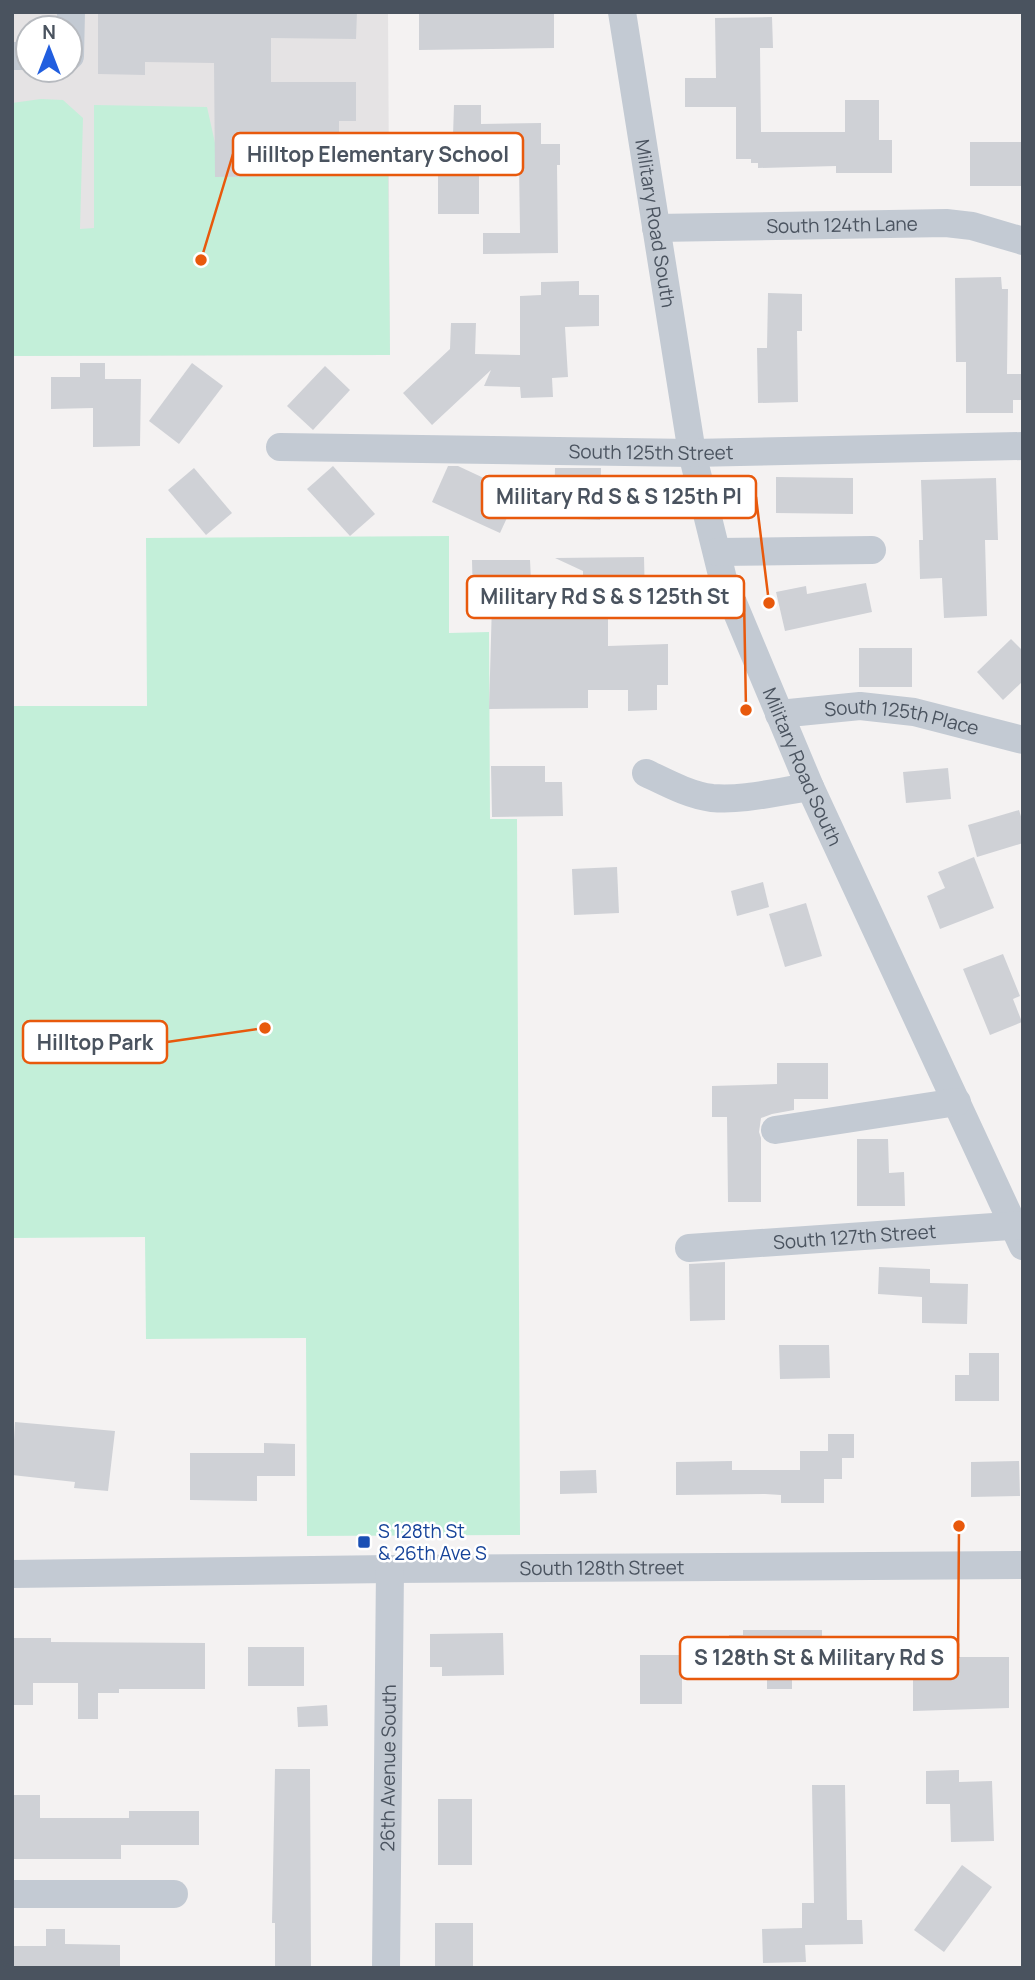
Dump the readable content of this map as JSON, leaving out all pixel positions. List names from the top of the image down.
{
  "streets": {
    "street": [
      "Military Road South",
      "South 124th Lane",
      "South 125th Street",
      "South 125th Place",
      "South 127th Street",
      "South 128th Street",
      "26th Avenue South"
    ]
  },
  "crossings": [
    ["Military Road South", "South 124th Lane"],
    ["Military Road South", "South 125th Street"],
    ["Military Road South", "South 125th Place"],
    ["Military Road South", "South 127th Street"],
    ["South 128th Street", "26th Avenue South"]
  ],
  "places": {
    "other": [
      "Hilltop Elementary School",
      "Military Rd S & S 125th Pl",
      "Military Rd S & S 125th St",
      "Hilltop Park",
      "S 128th St & Military Rd S"
    ],
    "transit": ["S 128th St & 26th Ave S"]
  },
  "north": "top"
}
